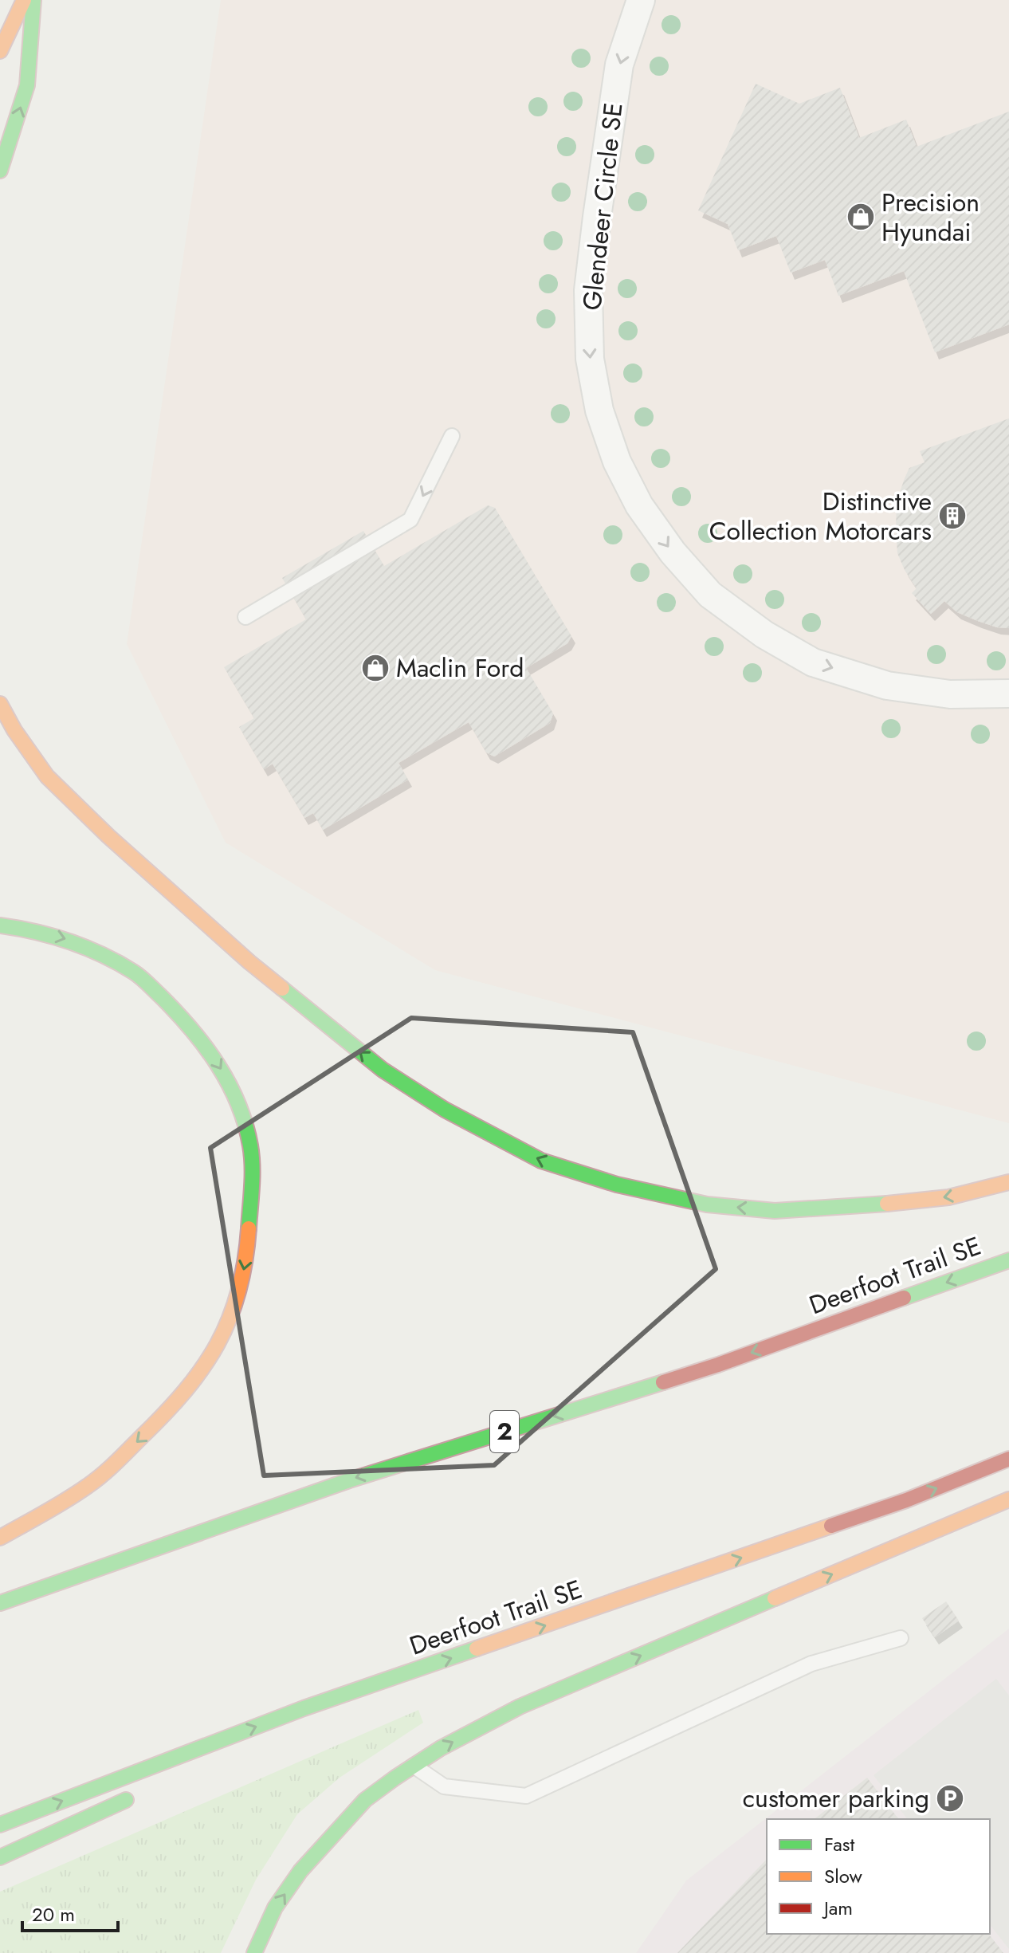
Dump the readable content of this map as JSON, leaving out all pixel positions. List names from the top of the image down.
{
  "streets": {
    "highway": ["Deerfoot Trail SE", "2"],
    "street": ["Glendeer Circle SE"]
  },
  "one_way": ["Glendeer Circle SE"],
  "places": {
    "shop": ["Precision Hyundai", "Maclin Ford"],
    "building": ["Distinctive Collection Motorcars"],
    "parking": ["customer parking"]
  },
  "legend": ["Fast", "Slow", "Jam"],
  "scale_bar": "20 m"
}
